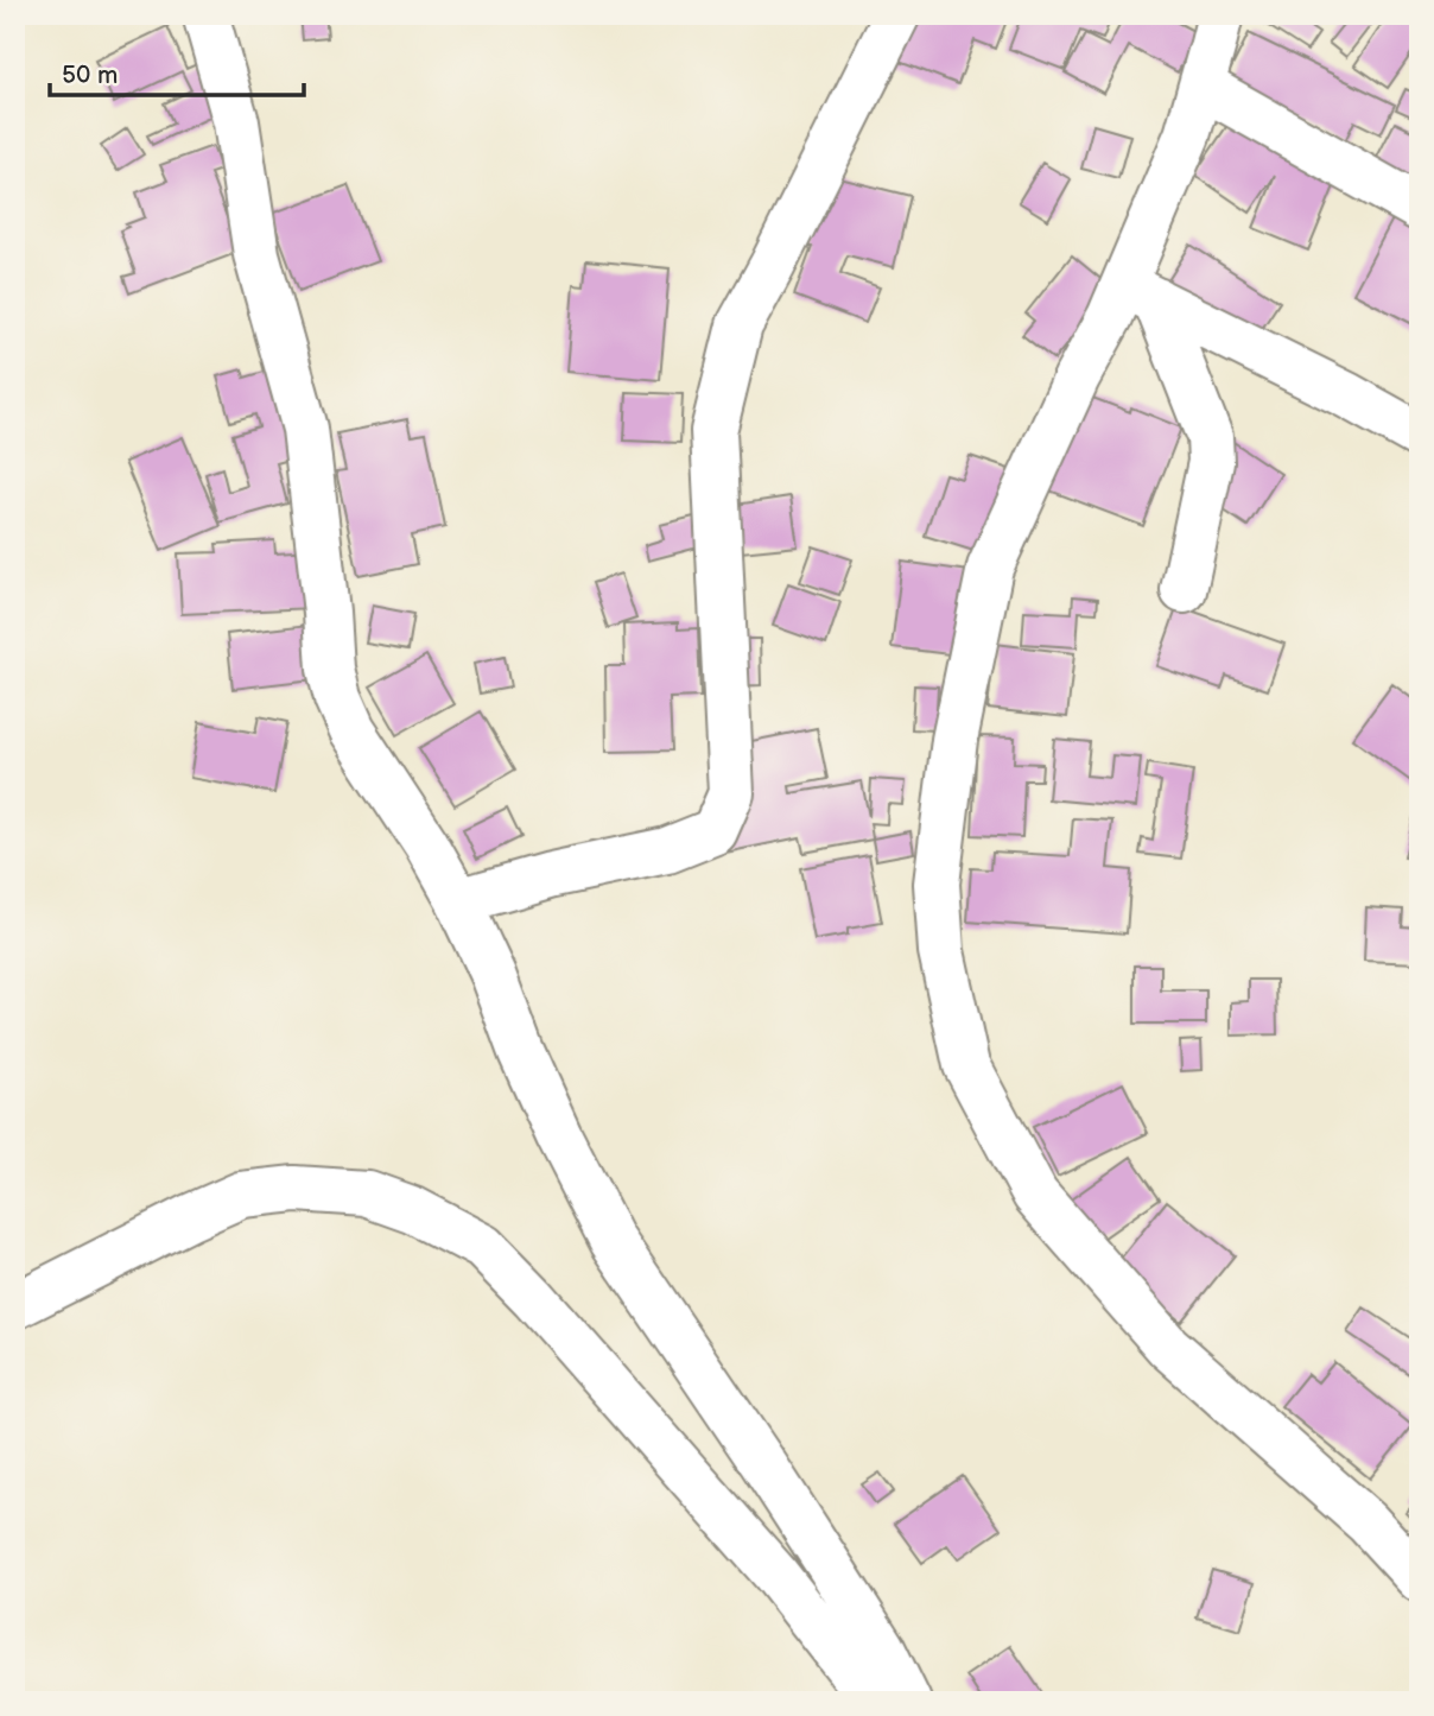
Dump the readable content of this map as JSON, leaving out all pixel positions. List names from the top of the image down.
{
  "scale_bar": "50 m"
}
